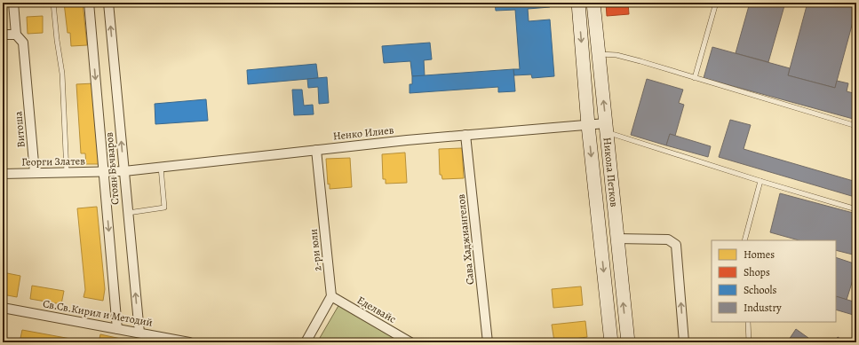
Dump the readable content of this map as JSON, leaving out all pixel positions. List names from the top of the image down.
{
  "streets": {
    "main road": ["Никола Петков"],
    "street": [
      "Витоша",
      "Ненко Илиев",
      "Георги Златев",
      "Стоян Бъчваров",
      "Сава Хаджиангелов",
      "2-ри юли",
      "Еделвайс",
      "Св.Св.Кирил и Методий"
    ]
  },
  "crossings": [
    ["Витоша", "Георги Златев"],
    ["Ненко Илиев", "Георги Златев"],
    ["Ненко Илиев", "Стоян Бъчваров"],
    ["Ненко Илиев", "Никола Петков"],
    ["Ненко Илиев", "Сава Хаджиангелов"],
    ["Ненко Илиев", "2-ри юли"],
    ["Георги Златев", "Стоян Бъчваров"],
    ["Стоян Бъчваров", "Св.Св.Кирил и Методий"],
    ["2-ри юли", "Еделвайс"]
  ],
  "legend": [
    "Homes",
    "Shops",
    "Schools",
    "Industry"
  ]
}
